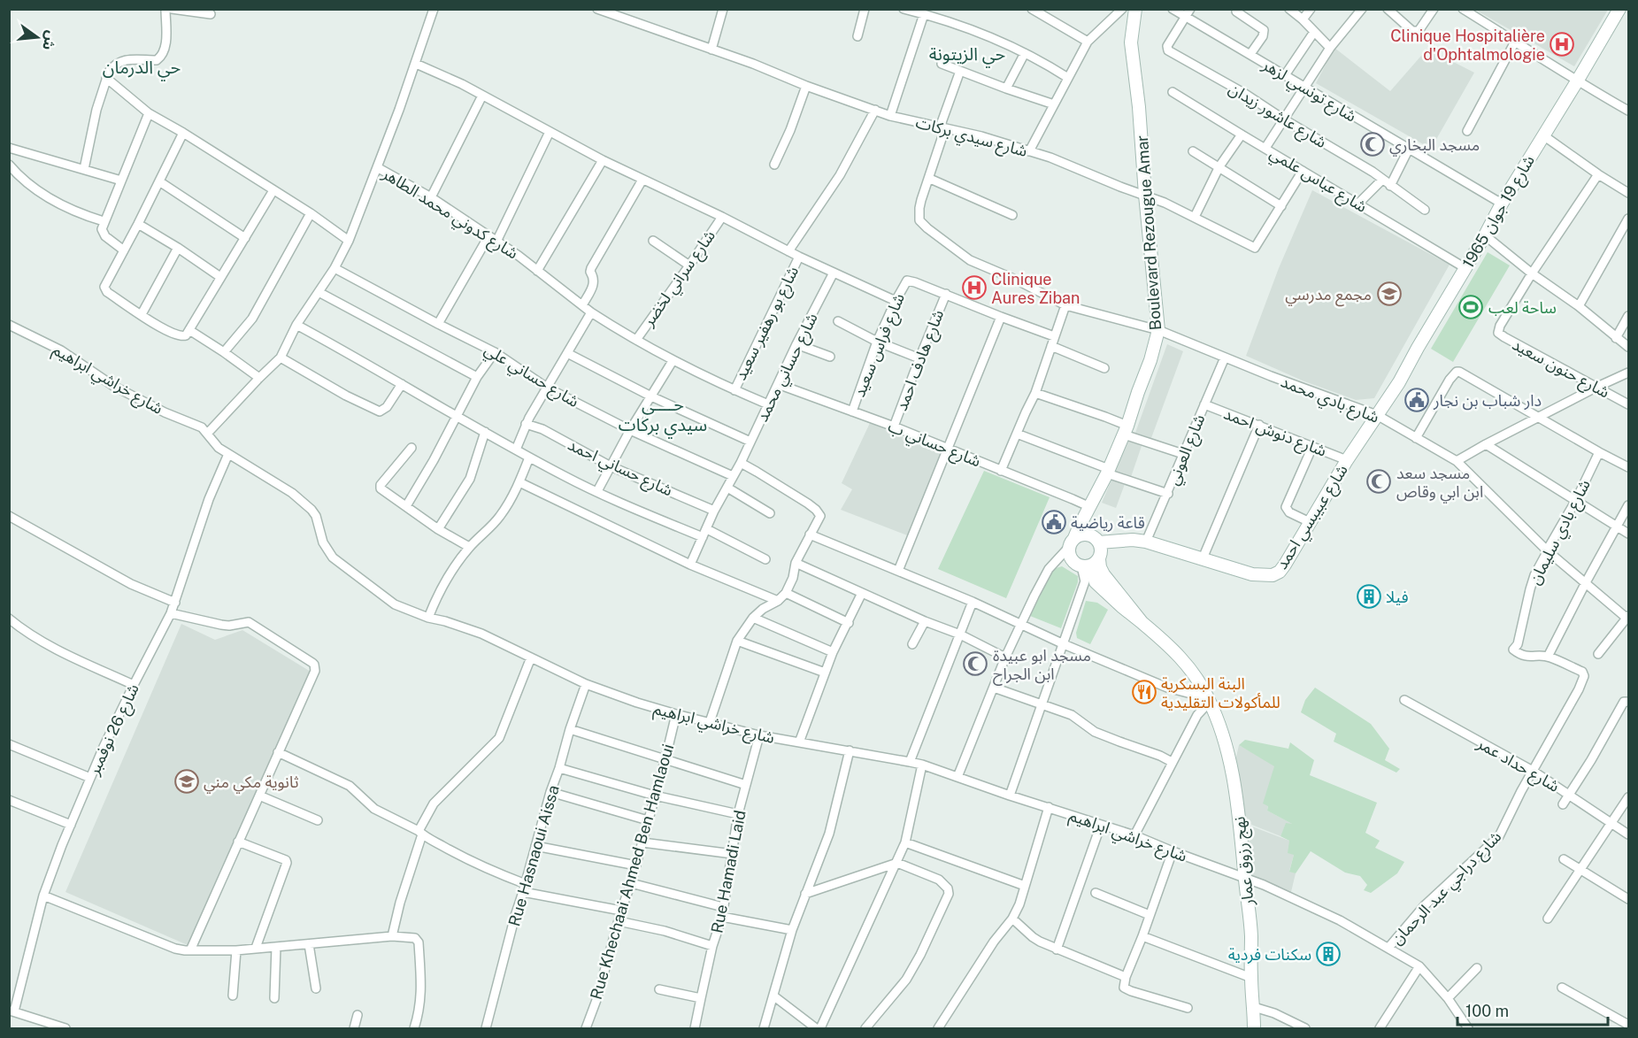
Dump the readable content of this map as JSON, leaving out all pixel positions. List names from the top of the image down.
{
  "streets": {
    "main road": [
      "شارع 19 جوان 1965",
      "Boulevard Rezougue Amar",
      "شارع عبيبسي احمد",
      "نهج رزوق عمار"
    ],
    "street": [
      "شارع تونسي لزهر",
      "شارع عاشور زيدان",
      "شارع سيدي بركات",
      "شارع عباس علمي",
      "شارع كدوني محمد الطاهر",
      "شارع سراني لخضر",
      "شارع بو رهفير سعيد",
      "شارع فراس سعيد",
      "شارع هادف احمد",
      "شارع حساني محمد",
      "شارع حنون سعيد",
      "شارع حساني علي",
      "شارع خراشي ابراهيم",
      "شارع بادي محمد",
      "شارع دنوش احمد",
      "شارع حساني ب",
      "شارع العوني",
      "شارع حساني احمد",
      "شارع بادي سليمان",
      "شارع 26 نوفمبر",
      "شارع حداد عمر",
      "Rue Hasnaoui Aissa",
      "Rue Khechaai Ahmed Ben Hamlaoui",
      "Rue Hamadi Laid",
      "شارع دراجي عبد الرحمان"
    ]
  },
  "crossings": [
    ["شارع تونسي لزهر", "شارع عاشور زيدان"],
    ["شارع تونسي لزهر", "شارع 19 جوان 1965"],
    ["شارع سيدي بركات", "شارع عباس علمي"],
    ["شارع سيدي بركات", "Boulevard Rezougue Amar"],
    ["شارع سيدي بركات", "شارع بادي محمد"],
    ["شارع عباس علمي", "شارع 19 جوان 1965"],
    ["شارع 19 جوان 1965", "شارع بادي محمد"],
    ["شارع 19 جوان 1965", "شارع عبيبسي احمد"],
    ["شارع كدوني محمد الطاهر", "شارع سراني لخضر"],
    ["شارع كدوني محمد الطاهر", "شارع بو رهفير سعيد"],
    ["شارع كدوني محمد الطاهر", "شارع حساني محمد"],
    ["شارع كدوني محمد الطاهر", "شارع حساني علي"],
    ["شارع كدوني محمد الطاهر", "شارع خراشي ابراهيم"],
    ["Boulevard Rezougue Amar", "شارع بادي محمد"],
    ["Boulevard Rezougue Amar", "شارع حساني ب"],
    ["Boulevard Rezougue Amar", "شارع عبيبسي احمد"],
    ["شارع فراس سعيد", "شارع هادف احمد"],
    ["شارع فراس سعيد", "شارع حساني ب"],
    ["شارع هادف احمد", "شارع حساني ب"],
    ["شارع حساني محمد", "شارع حساني علي"],
    ["شارع حساني محمد", "شارع حساني ب"],
    ["شارع حساني محمد", "شارع حساني احمد"],
    ["شارع خراشي ابراهيم", "شارع 26 نوفمبر"],
    ["شارع خراشي ابراهيم", "Rue Hasnaoui Aissa"],
    ["شارع خراشي ابراهيم", "نهج رزوق عمار"],
    ["شارع خراشي ابراهيم", "Rue Khechaai Ahmed Ben Hamlaoui"],
    ["شارع خراشي ابراهيم", "Rue Hamadi Laid"],
    ["شارع خراشي ابراهيم", "شارع دراجي عبد الرحمان"],
    ["شارع بادي محمد", "شارع العوني"],
    ["شارع بادي محمد", "شارع عبيبسي احمد"],
    ["شارع بادي محمد", "شارع بادي سليمان"],
    ["شارع دنوش احمد", "شارع العوني"],
    ["شارع دنوش احمد", "شارع عبيبسي احمد"],
    ["شارع العوني", "شارع عبيبسي احمد"],
    ["شارع بادي سليمان", "شارع دراجي عبد الرحمان"],
    ["شارع حداد عمر", "شارع دراجي عبد الرحمان"]
  ],
  "districts": ["حي الزيتونة", "حي الدرمان", "حــــي سيدي بركات"],
  "places": {
    "hospital": ["Clinique Hospitalière d'Ophtalmologie", "Clinique Aures Ziban"],
    "mosque": ["مسجد البخاري", "مسجد سعد ابن ابي وقاص", "مسجد ابو عبيدة ابن الجراح"],
    "school or university": ["مجمع مدرسي", "ثانوية مكي مني"],
    "sports": ["ساحة لعب"],
    "public building": ["دار شباب بن نجار", "قاعة رياضية"],
    "building": ["فيلا", "سكنات فردية"],
    "restaurant": ["البنة البسكرية للمأكولات التقليدية"]
  },
  "scale_bar": "100 m",
  "north": "right"
}
